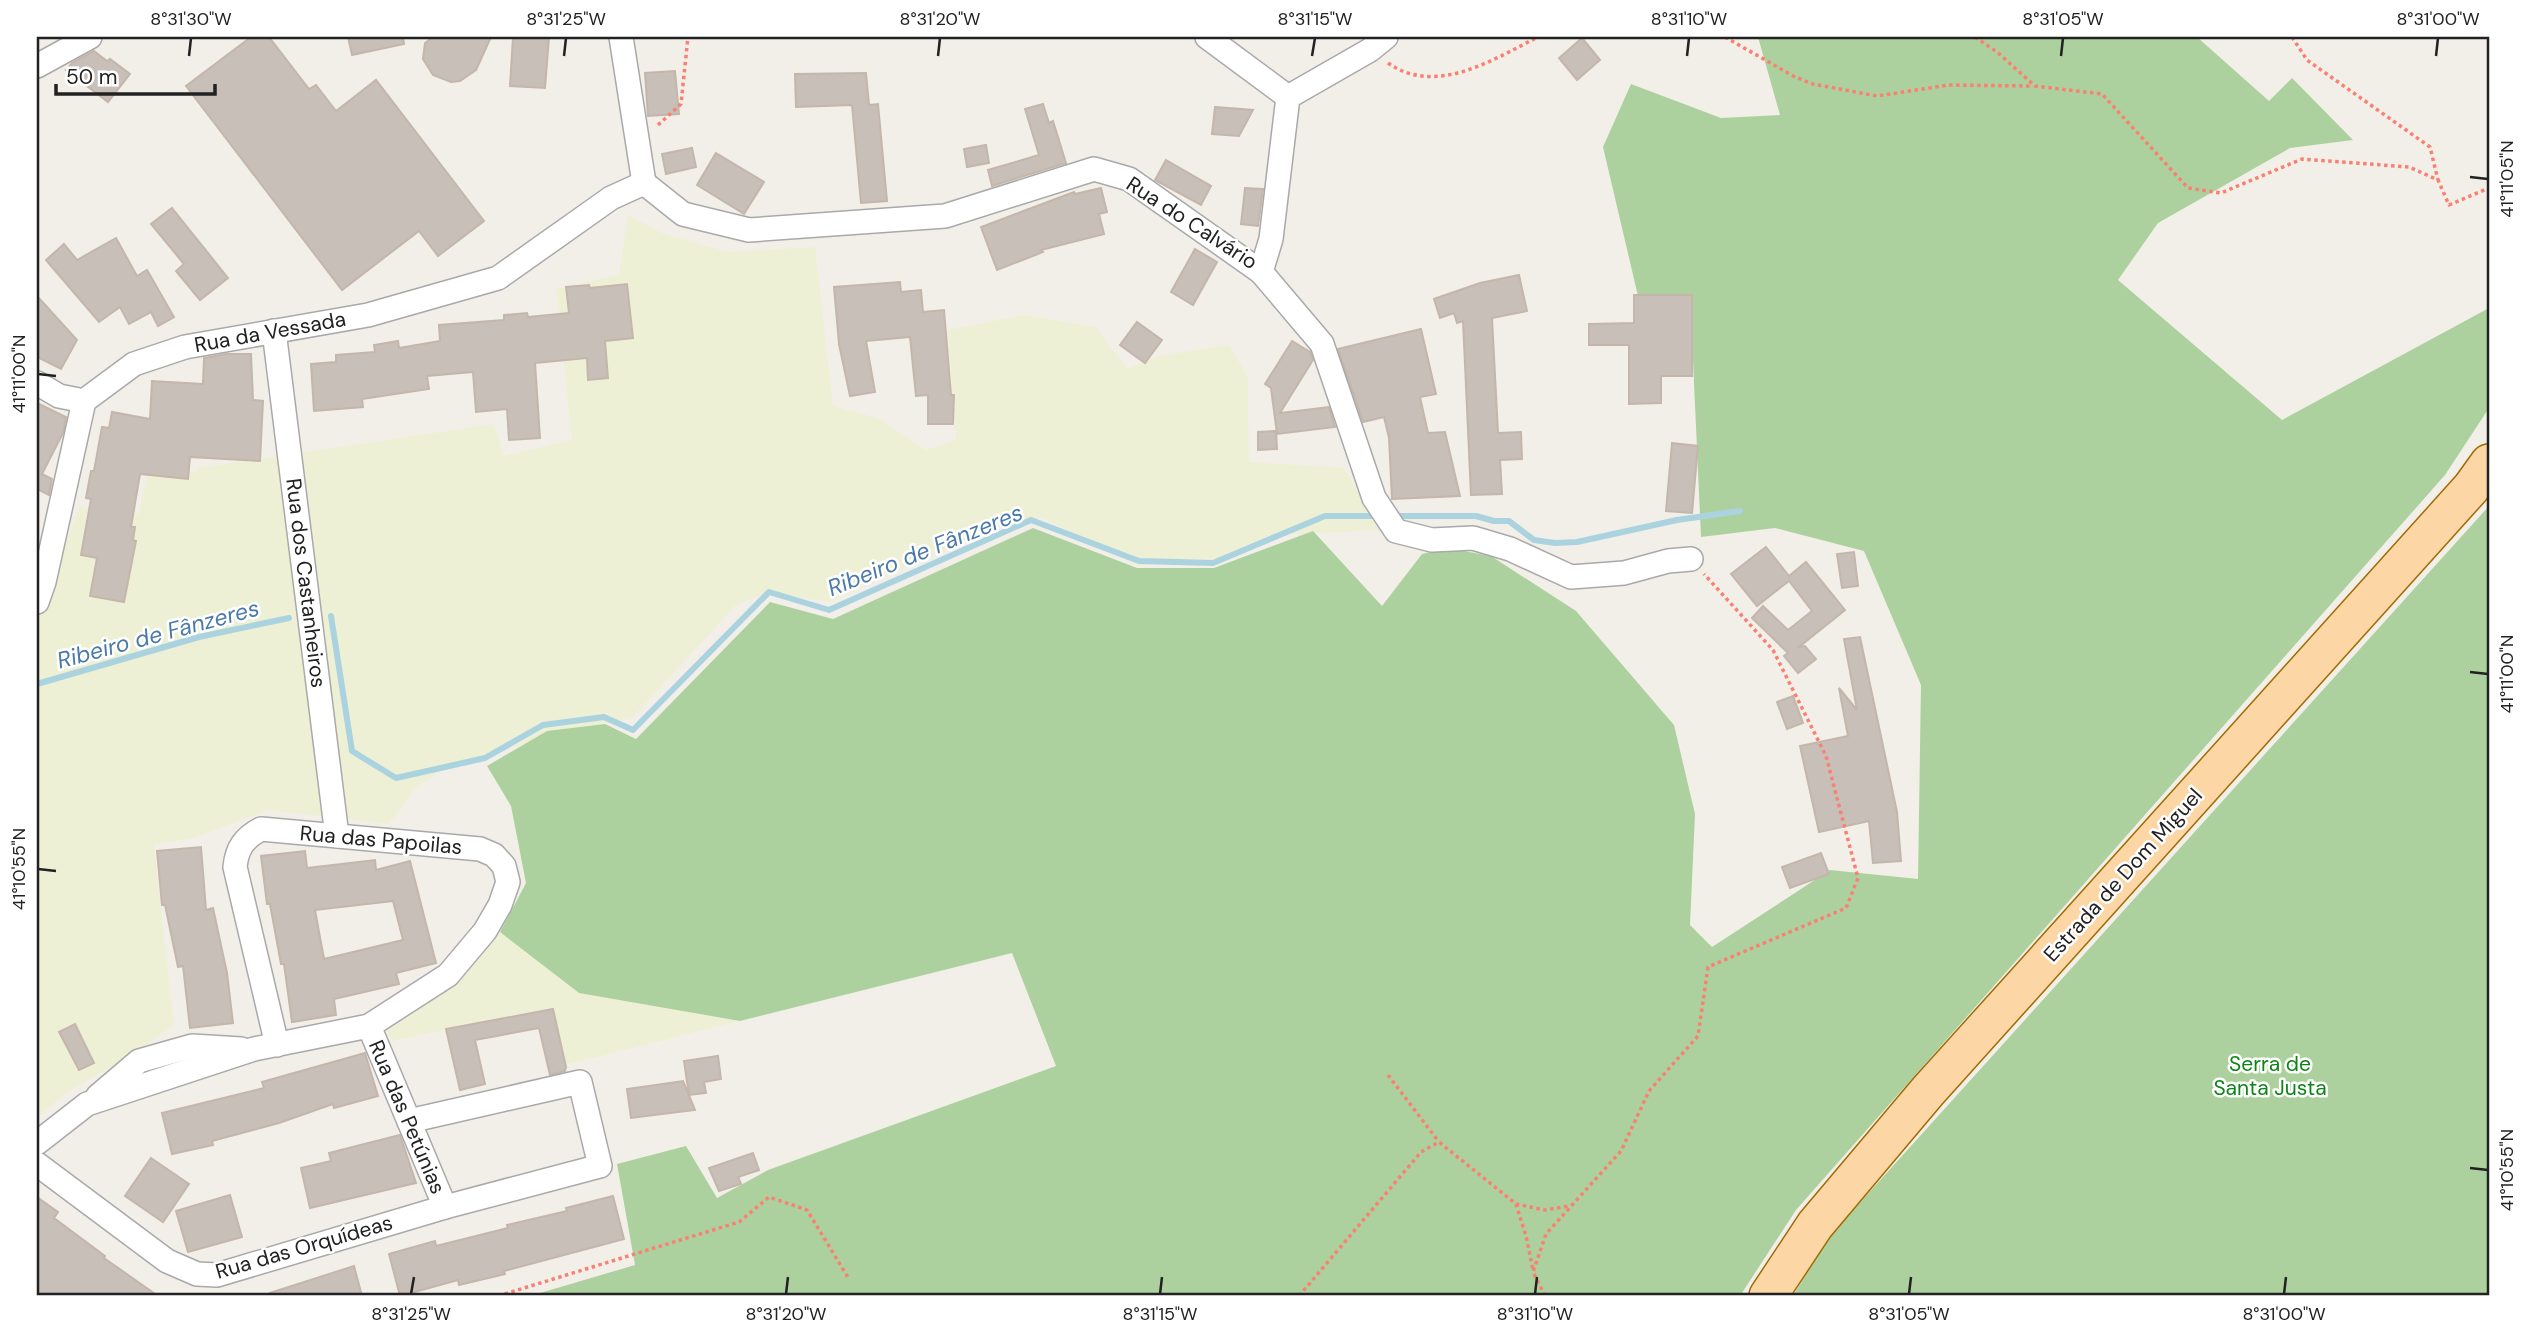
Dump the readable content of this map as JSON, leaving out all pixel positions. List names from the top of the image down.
{
  "streets": {
    "main road": ["Estrada de Dom Miguel"],
    "street": [
      "Rua do Calvário",
      "Rua da Vessada",
      "Rua dos Castanheiros",
      "Rua das Papoilas",
      "Rua das Petúnias",
      "Rua das Orquídeas"
    ]
  },
  "crossings": [
    ["Rua do Calvário", "Rua da Vessada"],
    ["Rua da Vessada", "Rua dos Castanheiros"],
    ["Rua dos Castanheiros", "Rua das Papoilas"],
    ["Rua das Papoilas", "Rua das Petúnias"],
    ["Rua das Petúnias", "Rua das Orquídeas"]
  ],
  "water": ["Ribeiro de Fânzeres"],
  "parks": ["Serra de Santa Justa"],
  "scale_bar": "50 m",
  "coordinates": [
    "8°31'30\"W",
    "8°31'25\"W",
    "8°31'20\"W",
    "8°31'15\"W",
    "8°31'10\"W",
    "8°31'05\"W",
    "8°31'00\"W",
    "41°11'05\"N",
    "41°11'00\"N",
    "41°10'55\"N"
  ]
}
